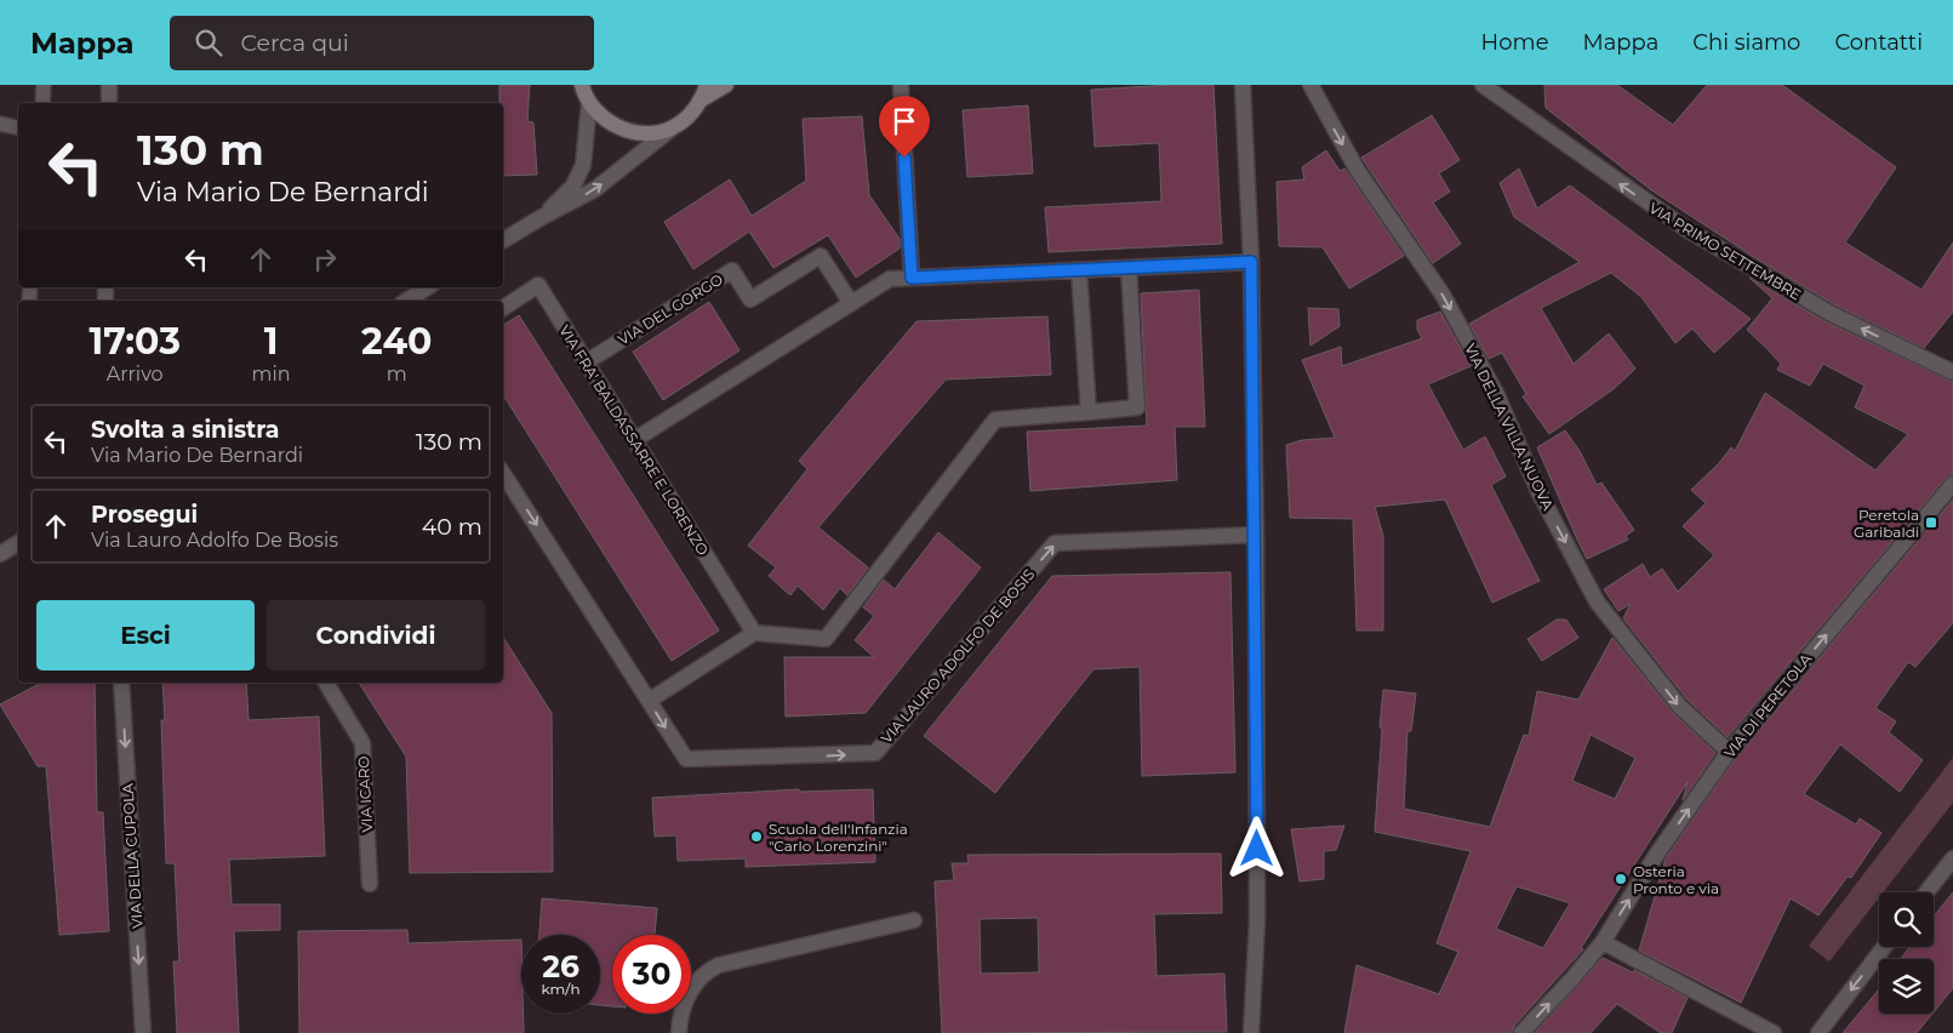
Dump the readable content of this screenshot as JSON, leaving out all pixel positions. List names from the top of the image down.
{
  "streets": {
    "street": [
      "VIA PRIMO SETTEMBRE",
      "VIA DEL GORGO",
      "VIA DELLA VILLA NUOVA",
      "VIA FRA' BALDASSARRE E LORENZO",
      "VIA LAURO ADOLFO DE BOSIS",
      "VIA DI PERETOLA",
      "VIA ICARO",
      "VIA DELLA CUPOLA"
    ]
  },
  "crossings": [
    ["VIA DEL GORGO", "VIA FRA' BALDASSARRE E LORENZO"],
    ["VIA DELLA VILLA NUOVA", "VIA DI PERETOLA"]
  ],
  "one_way": [
    "VIA PRIMO SETTEMBRE",
    "VIA DELLA VILLA NUOVA",
    "VIA DI PERETOLA",
    "VIA DELLA CUPOLA"
  ],
  "places": {
    "transit": ["Peretola Garibaldi"],
    "other": ["Scuola dell'Infanzia \"Carlo Lorenzini\"", "Osteria Pronto e via"]
  },
  "page": {
    "header": "Mappa",
    "search": "Cerca qui",
    "nav": [
      "Home",
      "Mappa",
      "Chi siamo",
      "Contatti"
    ],
    "turn": ["130 m", "Via Mario De Bernardi"],
    "eta": [
      "17:03",
      "Arrivo",
      "1",
      "min",
      "240",
      "m"
    ],
    "list": [
      {
        "name": "Svolta a sinistra",
        "note": "Via Mario De Bernardi",
        "value": "130 m"
      },
      {
        "name": "Prosegui",
        "note": "Via Lauro Adolfo De Bosis",
        "value": "40 m"
      }
    ],
    "buttons": ["Esci", "Condividi"],
    "speed": "26 km/h",
    "limit": "30"
  }
}
